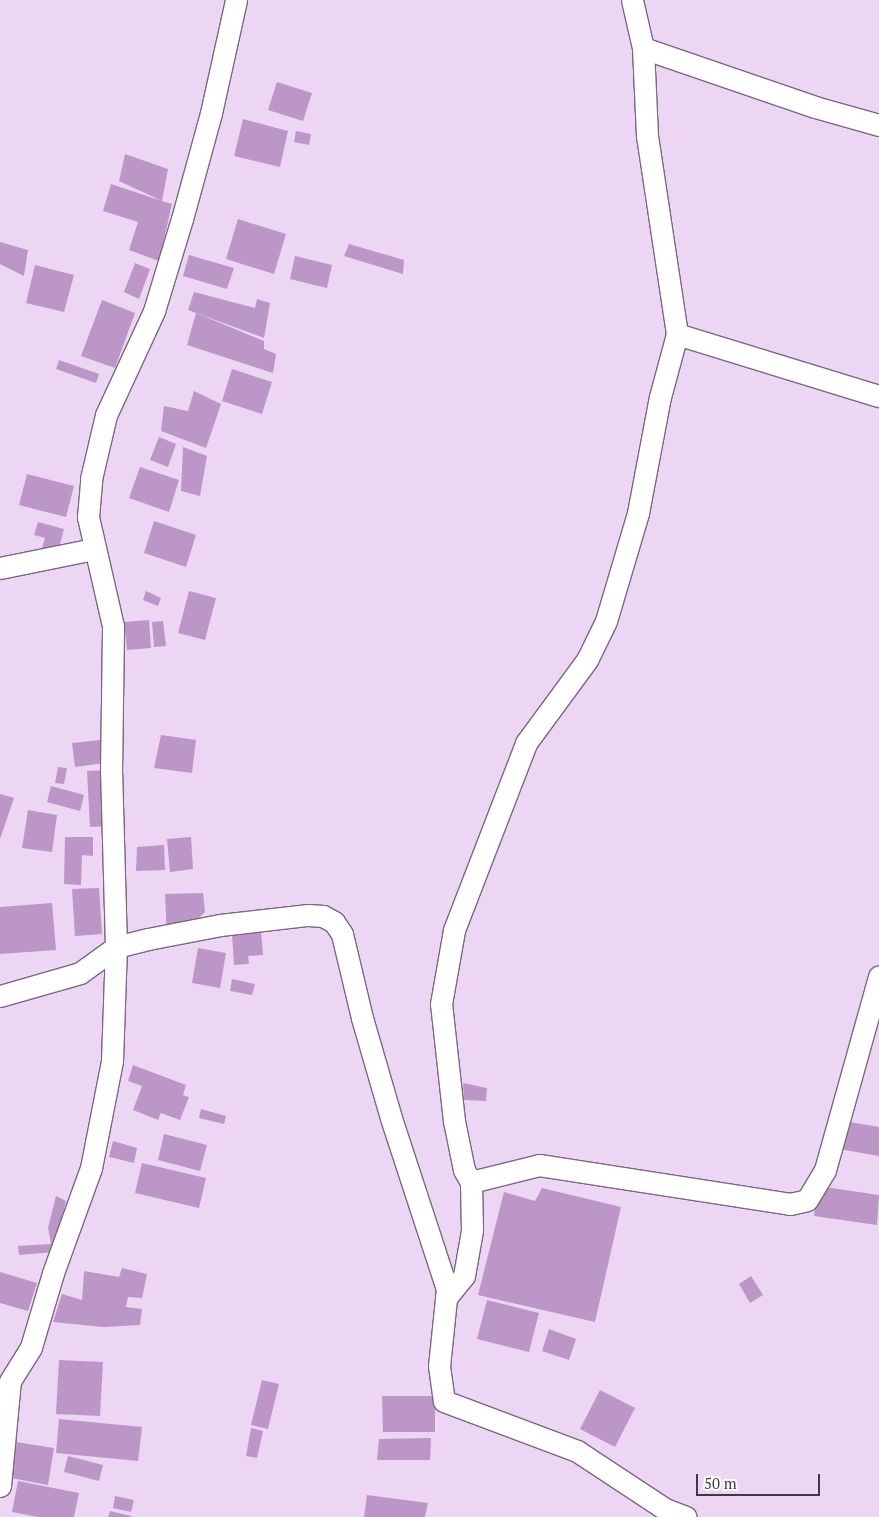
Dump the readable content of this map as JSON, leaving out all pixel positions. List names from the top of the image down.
{
  "scale_bar": "50 m"
}
